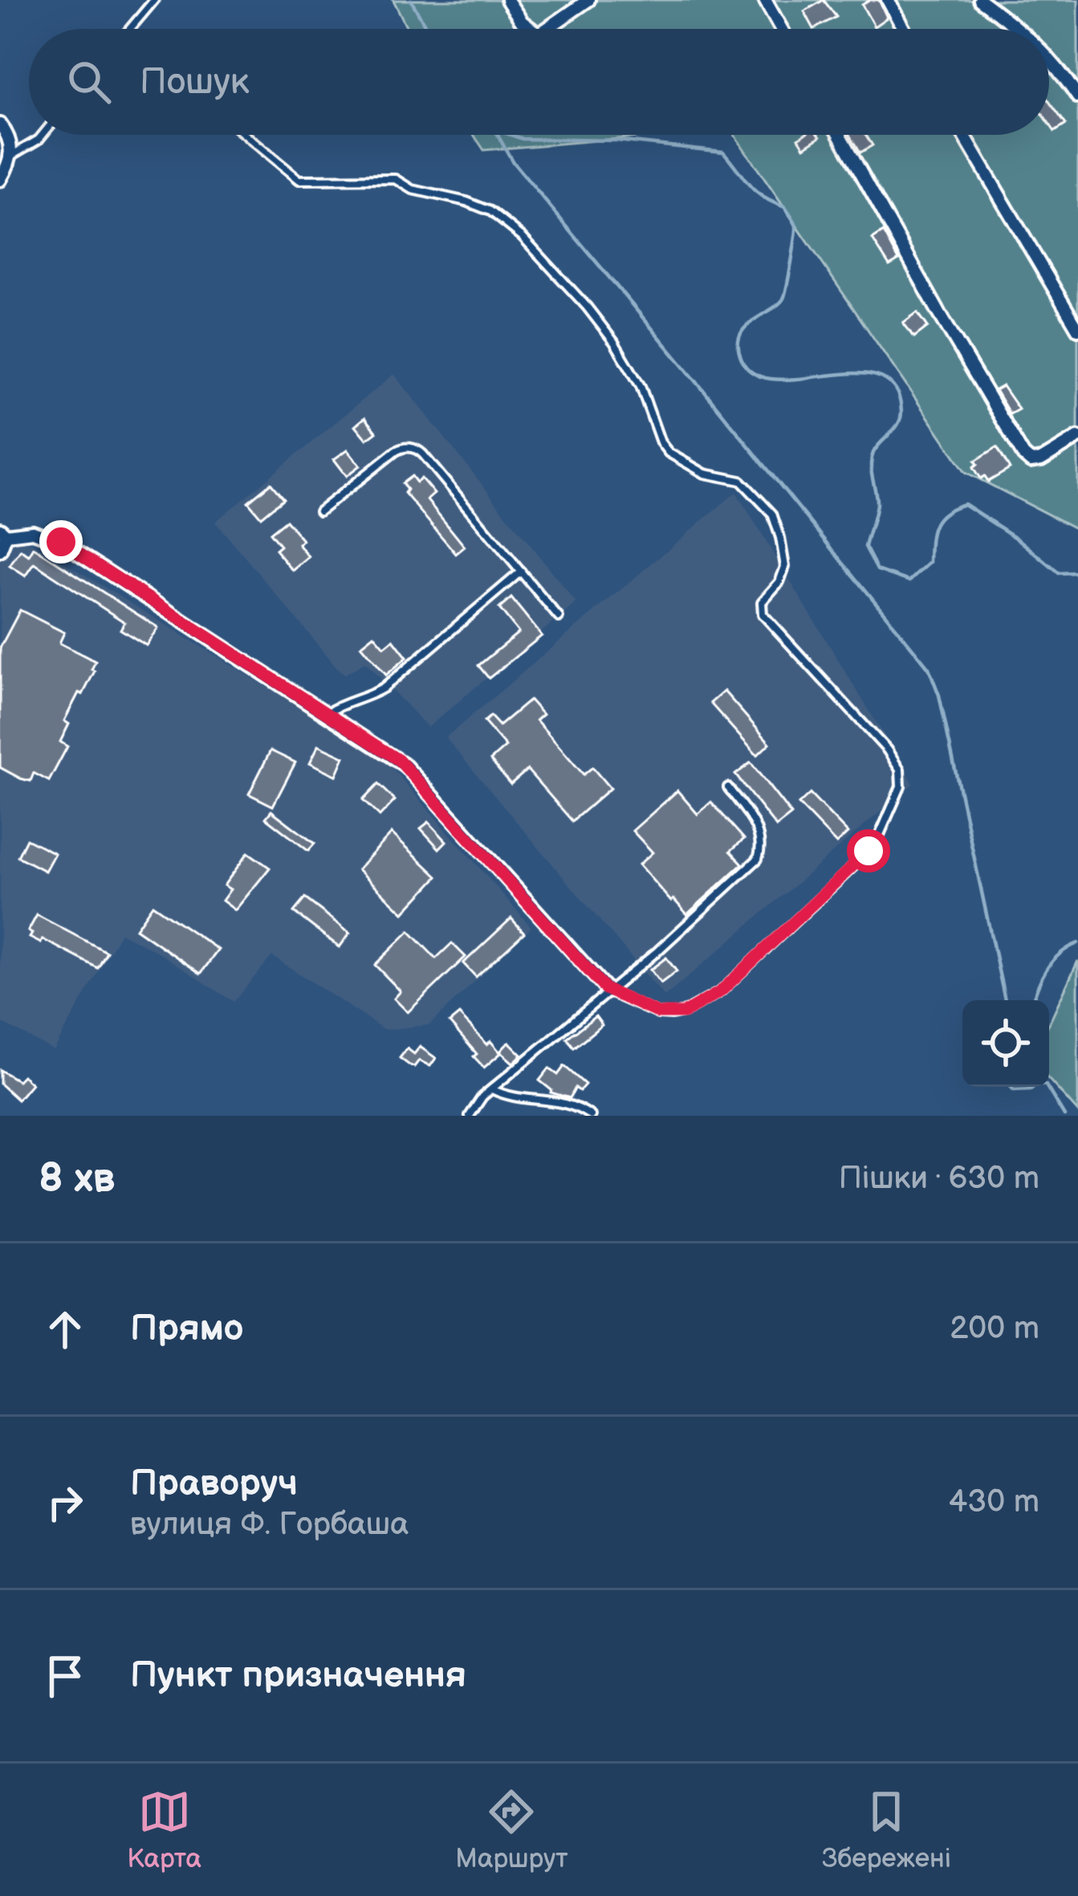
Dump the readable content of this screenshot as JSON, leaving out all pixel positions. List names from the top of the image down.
{
  "page": {
    "search": "Пошук",
    "heading": ["8 хв", "Пішки · 630 m"],
    "list": [
      ["Прямо", "200 m"],
      ["Праворуч", "вулиця Ф. Горбаша", "430 m"],
      "Пункт призначення"
    ],
    "nav": ["Карта", "Маршрут", "Збережені"]
  }
}
